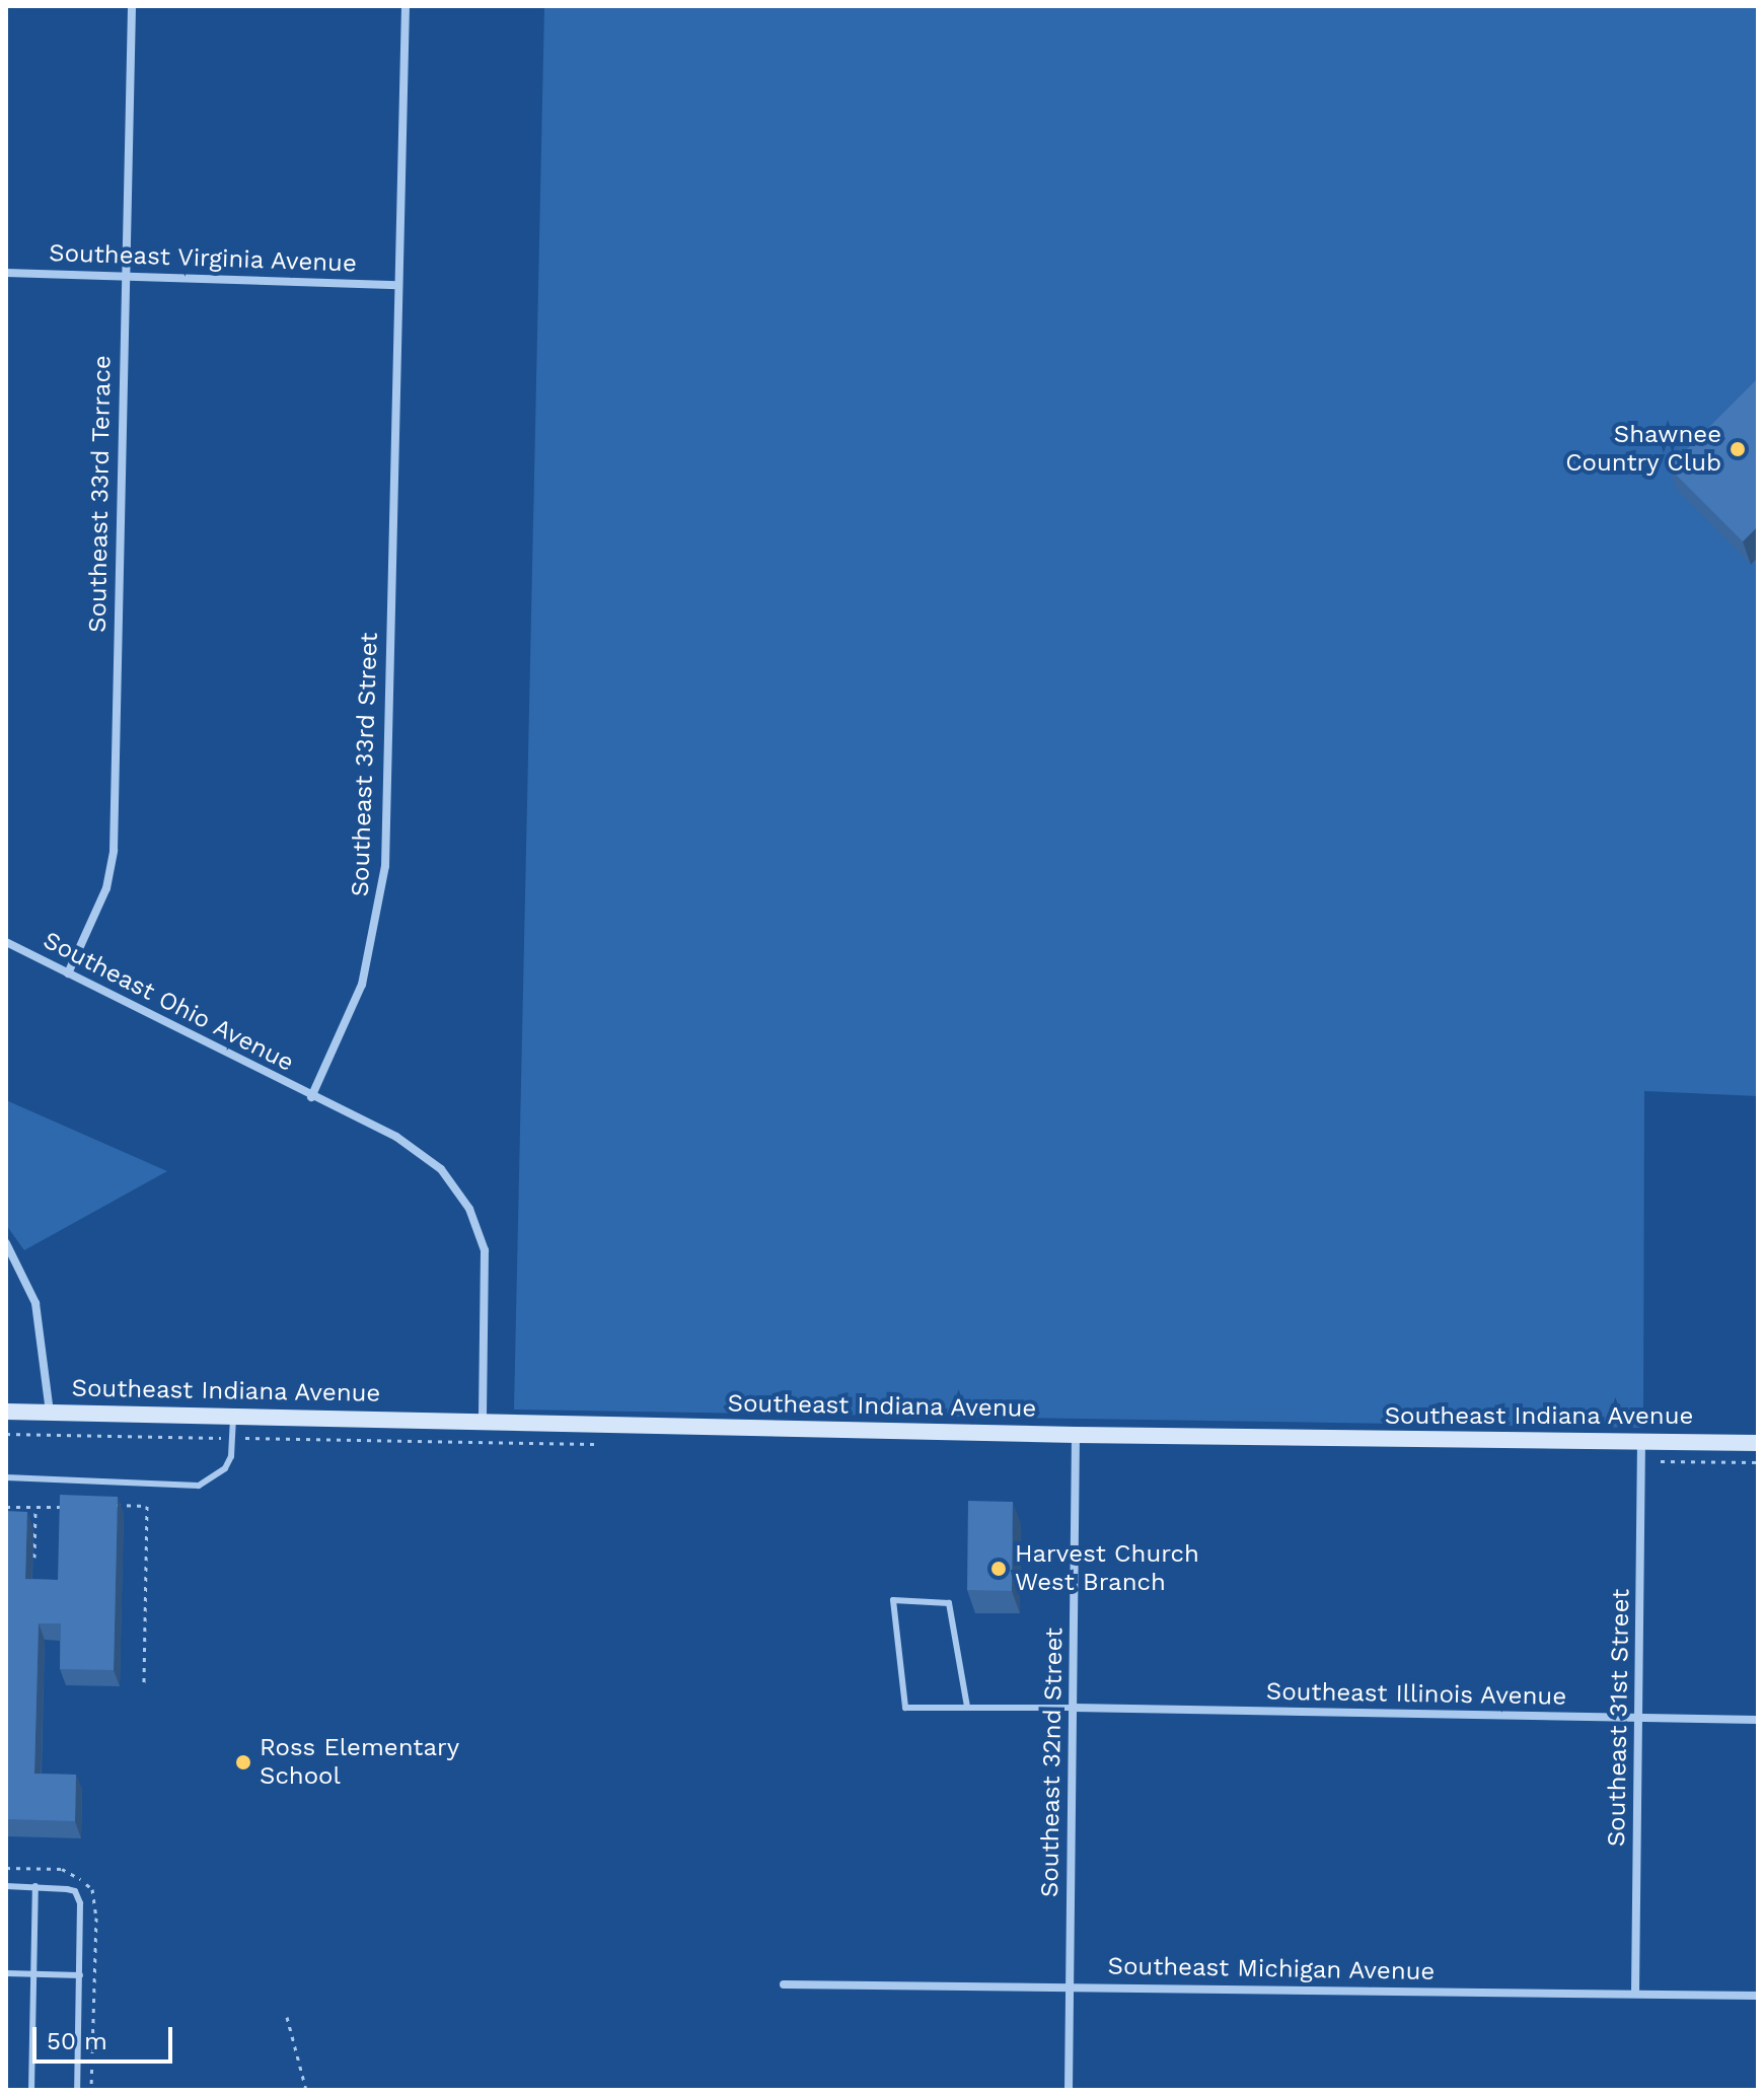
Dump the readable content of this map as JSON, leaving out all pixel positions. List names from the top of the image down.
{
  "streets": {
    "street": [
      "Southeast Virginia Avenue",
      "Southeast 33rd Terrace",
      "Southeast 33rd Street",
      "Southeast Ohio Avenue",
      "Southeast Indiana Avenue",
      "Southeast Illinois Avenue",
      "Southeast 31st Street",
      "Southeast 32nd Street",
      "Southeast Michigan Avenue"
    ]
  },
  "crossings": [
    ["Southeast Virginia Avenue", "Southeast 33rd Terrace"],
    ["Southeast Virginia Avenue", "Southeast 33rd Street"],
    ["Southeast 33rd Terrace", "Southeast Ohio Avenue"],
    ["Southeast 33rd Street", "Southeast Ohio Avenue"],
    ["Southeast Indiana Avenue", "Southeast 31st Street"],
    ["Southeast Indiana Avenue", "Southeast 32nd Street"],
    ["Southeast Illinois Avenue", "Southeast 31st Street"],
    ["Southeast Illinois Avenue", "Southeast 32nd Street"],
    ["Southeast 31st Street", "Southeast Michigan Avenue"],
    ["Southeast 32nd Street", "Southeast Michigan Avenue"]
  ],
  "places": ["Shawnee Country Club", "Harvest Church West Branch", "Ross Elementary School"],
  "scale_bar": "50 m"
}
